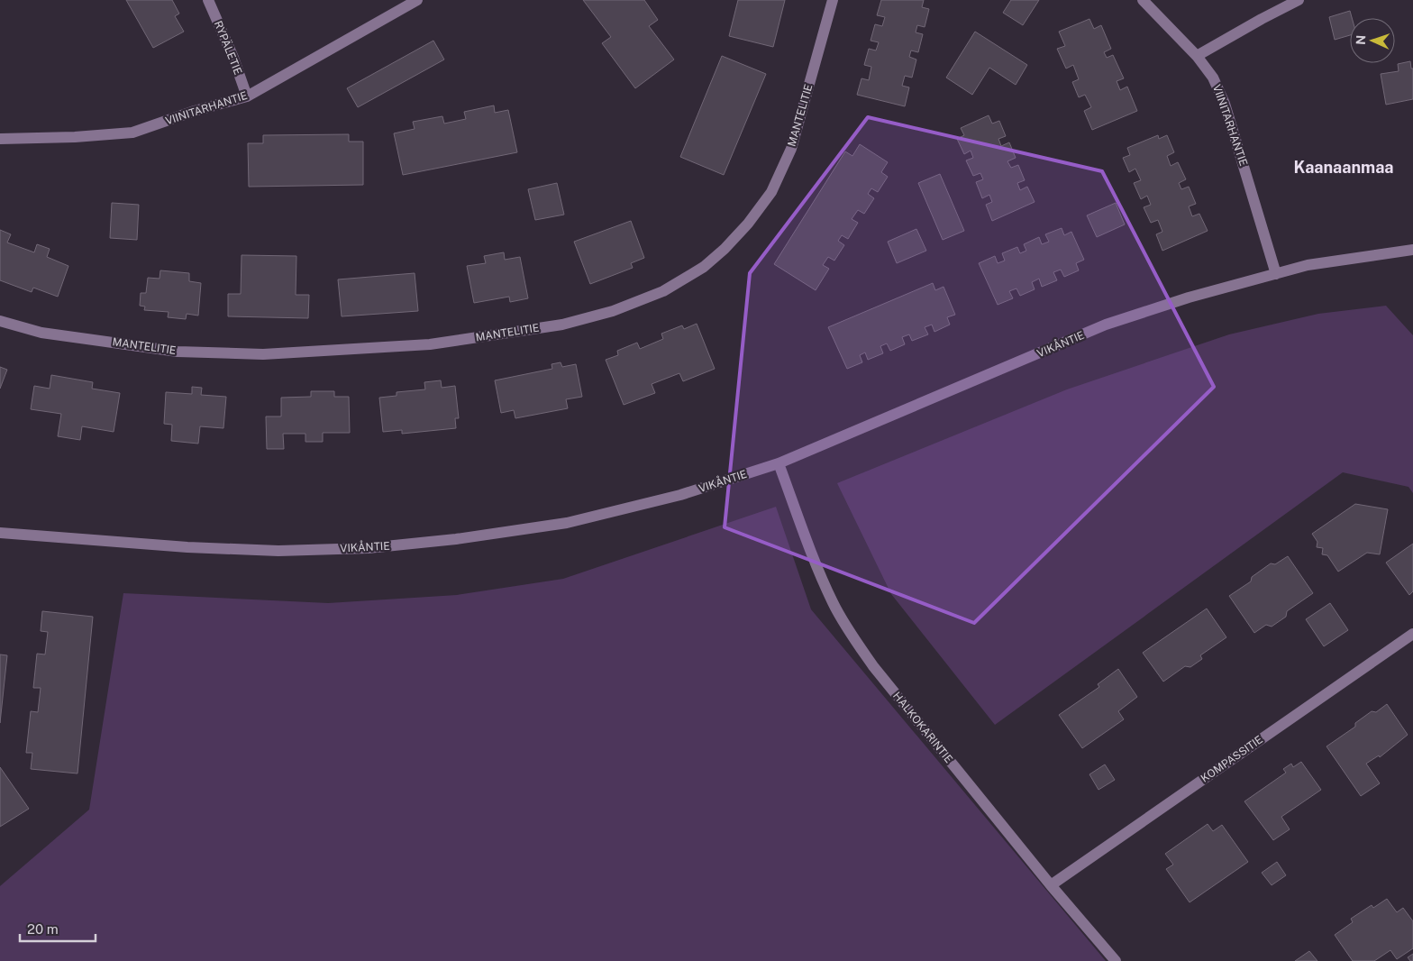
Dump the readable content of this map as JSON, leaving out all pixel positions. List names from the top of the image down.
{
  "streets": {
    "street": [
      "RYPÄLETIE",
      "VIINITARHANTIE",
      "MANTELITIE",
      "VIKÅNTIE",
      "HALKOKARINTIE",
      "KOMPASSITIE"
    ]
  },
  "crossings": [
    ["RYPÄLETIE", "VIINITARHANTIE"],
    ["VIINITARHANTIE", "VIKÅNTIE"],
    ["VIKÅNTIE", "HALKOKARINTIE"],
    ["HALKOKARINTIE", "KOMPASSITIE"]
  ],
  "districts": ["Kaanaanmaa"],
  "scale_bar": "20 m",
  "north": "left"
}
